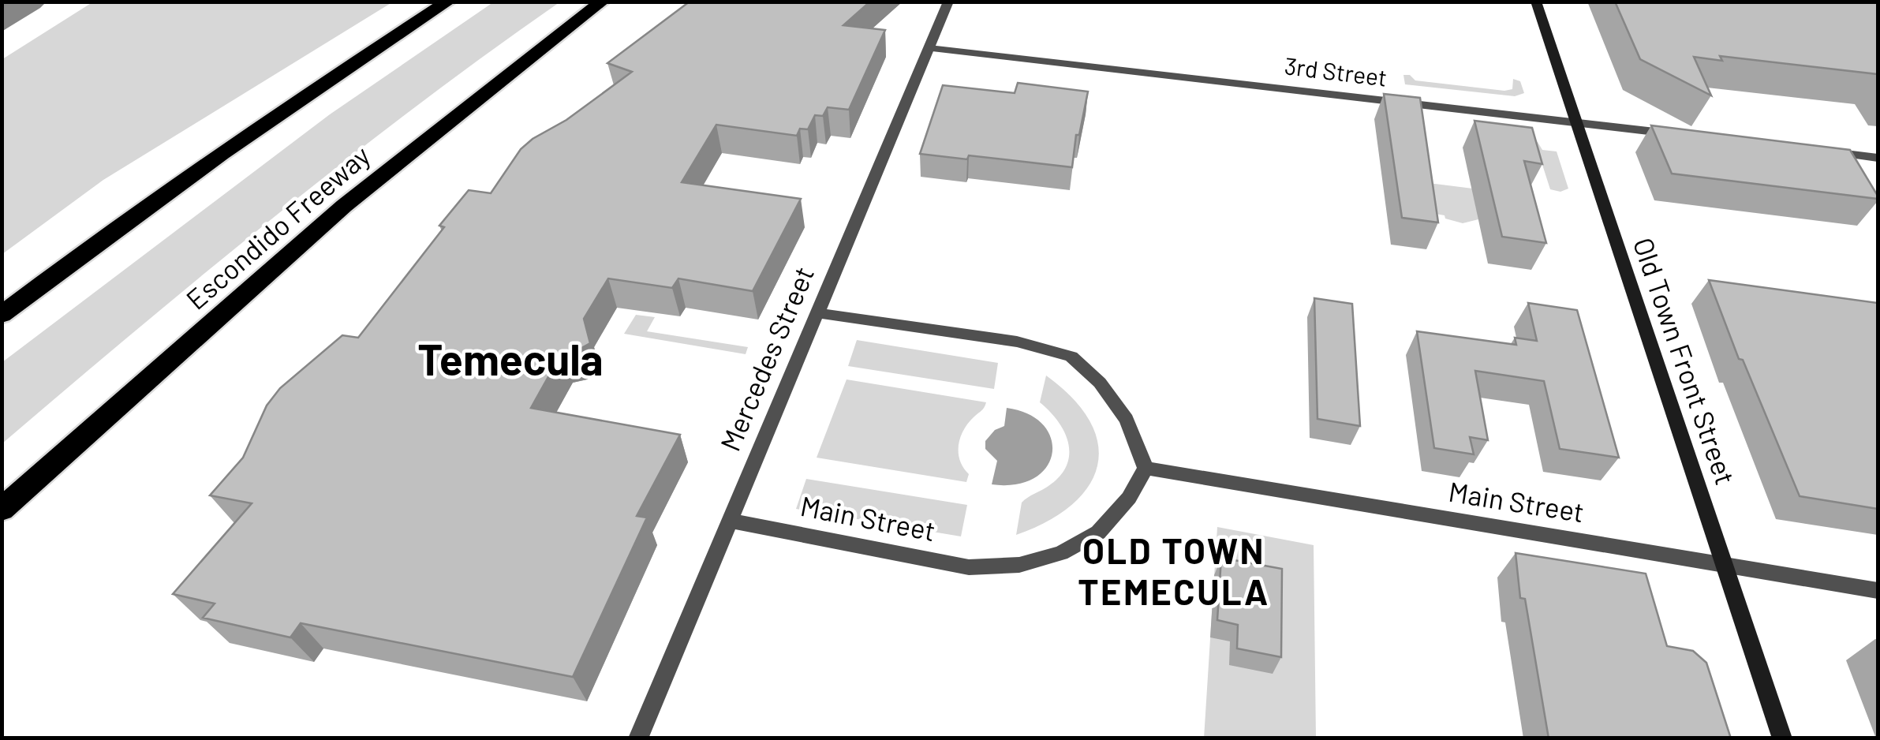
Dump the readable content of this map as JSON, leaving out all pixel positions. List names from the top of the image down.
{
  "streets": {
    "highway": ["Escondido Freeway"],
    "main road": ["Old Town Front Street"],
    "street": ["3rd Street", "Mercedes Street", "Main Street"]
  },
  "crossings": [
    ["3rd Street", "Mercedes Street"],
    ["3rd Street", "Old Town Front Street"],
    ["Mercedes Street", "Main Street"],
    ["Old Town Front Street", "Main Street"]
  ],
  "districts": ["Temecula", "OLD TOWN TEMECULA"]
}
